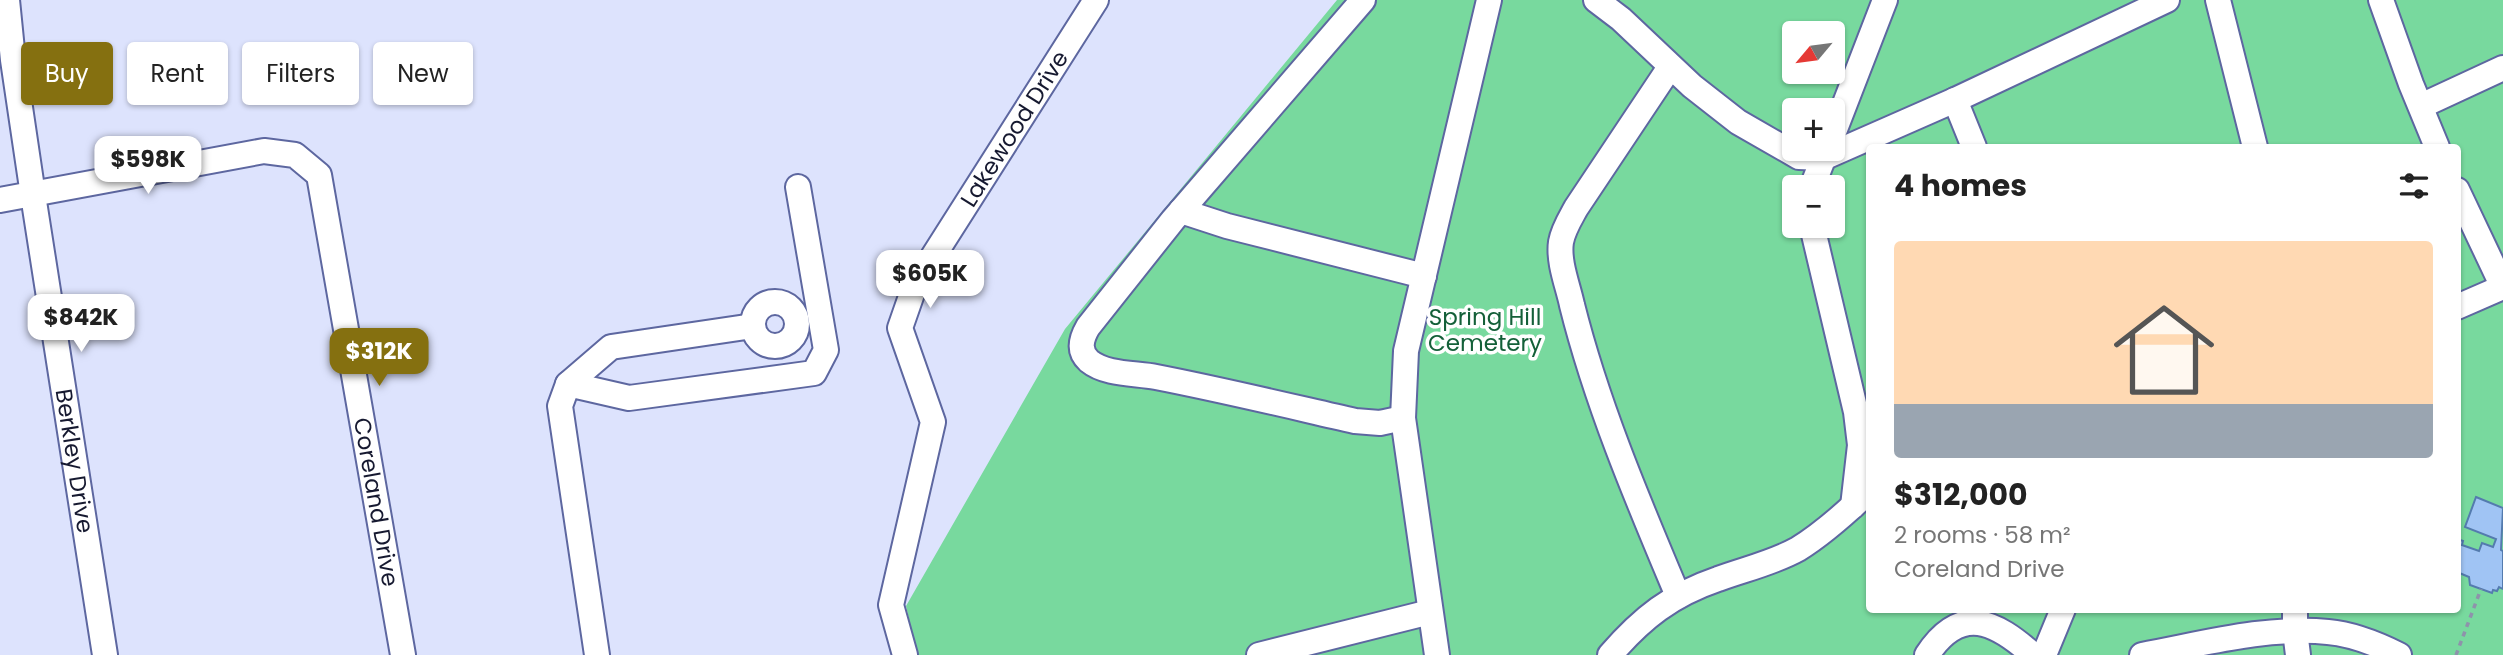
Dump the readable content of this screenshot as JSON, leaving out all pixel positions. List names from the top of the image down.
{
  "streets": {
    "street": ["Lakewood Drive", "Berkley Drive", "Coreland Drive"]
  },
  "crossings": [
    ["Berkley Drive", "Coreland Drive"]
  ],
  "parks": ["Spring Hill Cemetery"],
  "north": "bottom left",
  "page": {
    "map_buttons": ["+", "−"],
    "chip": [
      "Buy",
      "Rent",
      "Filters",
      "New"
    ],
    "price": [
      "$598K",
      "$605K",
      "$842K",
      "$312K"
    ],
    "heading": "4 homes",
    "list": [
      {
        "name": "$312,000",
        "note": "2 rooms · 58 m² · Coreland Drive"
      }
    ]
  }
}
